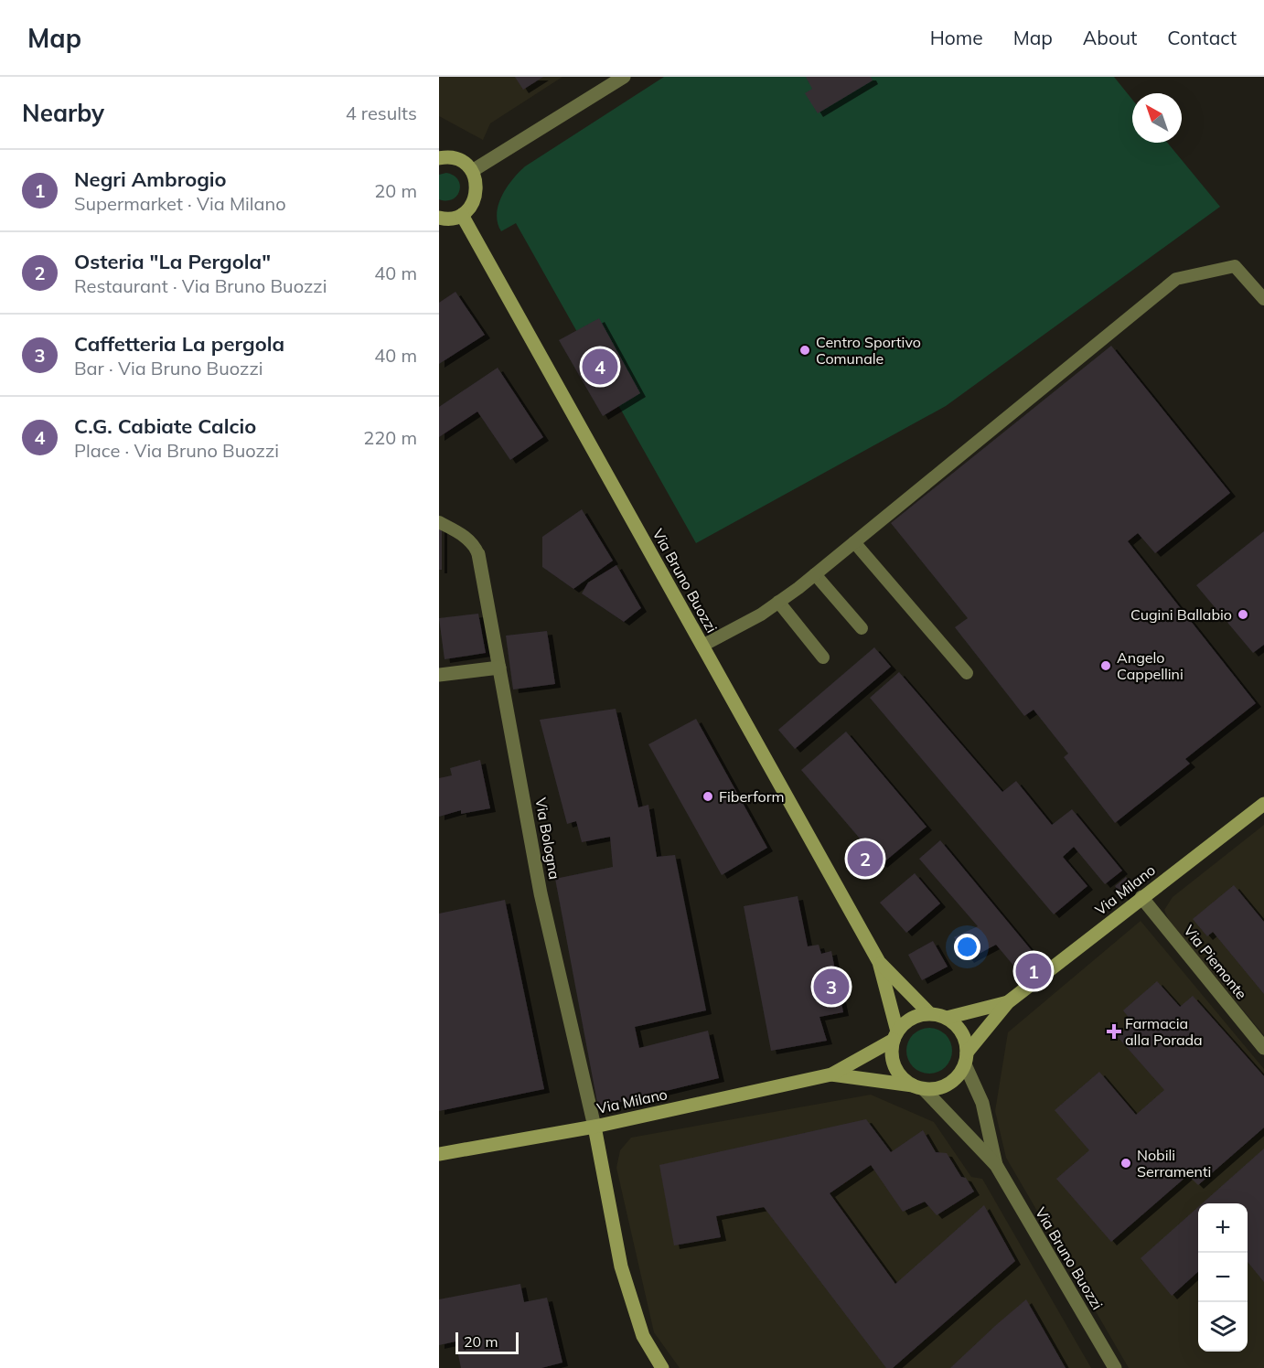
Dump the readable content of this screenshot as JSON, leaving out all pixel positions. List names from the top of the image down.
{
  "streets": {
    "street": [
      "Via Bruno Buozzi",
      "Via Bologna",
      "Via Milano",
      "Via Piemonte"
    ]
  },
  "crossings": [
    ["Via Bruno Buozzi", "Via Milano"],
    ["Via Bologna", "Via Milano"],
    ["Via Milano", "Via Piemonte"]
  ],
  "places": {
    "other": [
      "Centro Sportivo Comunale",
      "Cugini Ballabio",
      "Angelo Cappellini",
      "Fiberform",
      "Nobili Serramenti"
    ],
    "health": ["Farmacia alla Porada"]
  },
  "scale_bar": "20 m",
  "north": "top left",
  "page": {
    "header": "Map",
    "nav": [
      "Home",
      "Map",
      "About",
      "Contact"
    ],
    "heading": ["Nearby", "4 results"],
    "list": [
      {
        "mark": "1",
        "name": "Negri Ambrogio",
        "note": "Supermarket · Via Milano",
        "value": "20 m"
      },
      {
        "mark": "2",
        "name": "Osteria \"La Pergola\"",
        "note": "Restaurant · Via Bruno Buozzi",
        "value": "40 m"
      },
      {
        "mark": "3",
        "name": "Caffetteria La pergola",
        "note": "Bar · Via Bruno Buozzi",
        "value": "40 m"
      },
      {
        "mark": "4",
        "name": "C.G. Cabiate Calcio",
        "note": "Place · Via Bruno Buozzi",
        "value": "220 m"
      }
    ],
    "pins": [
      "4",
      "2",
      "1",
      "3"
    ],
    "map_buttons": ["+", "−"],
    "scale": "20 m"
  }
}
